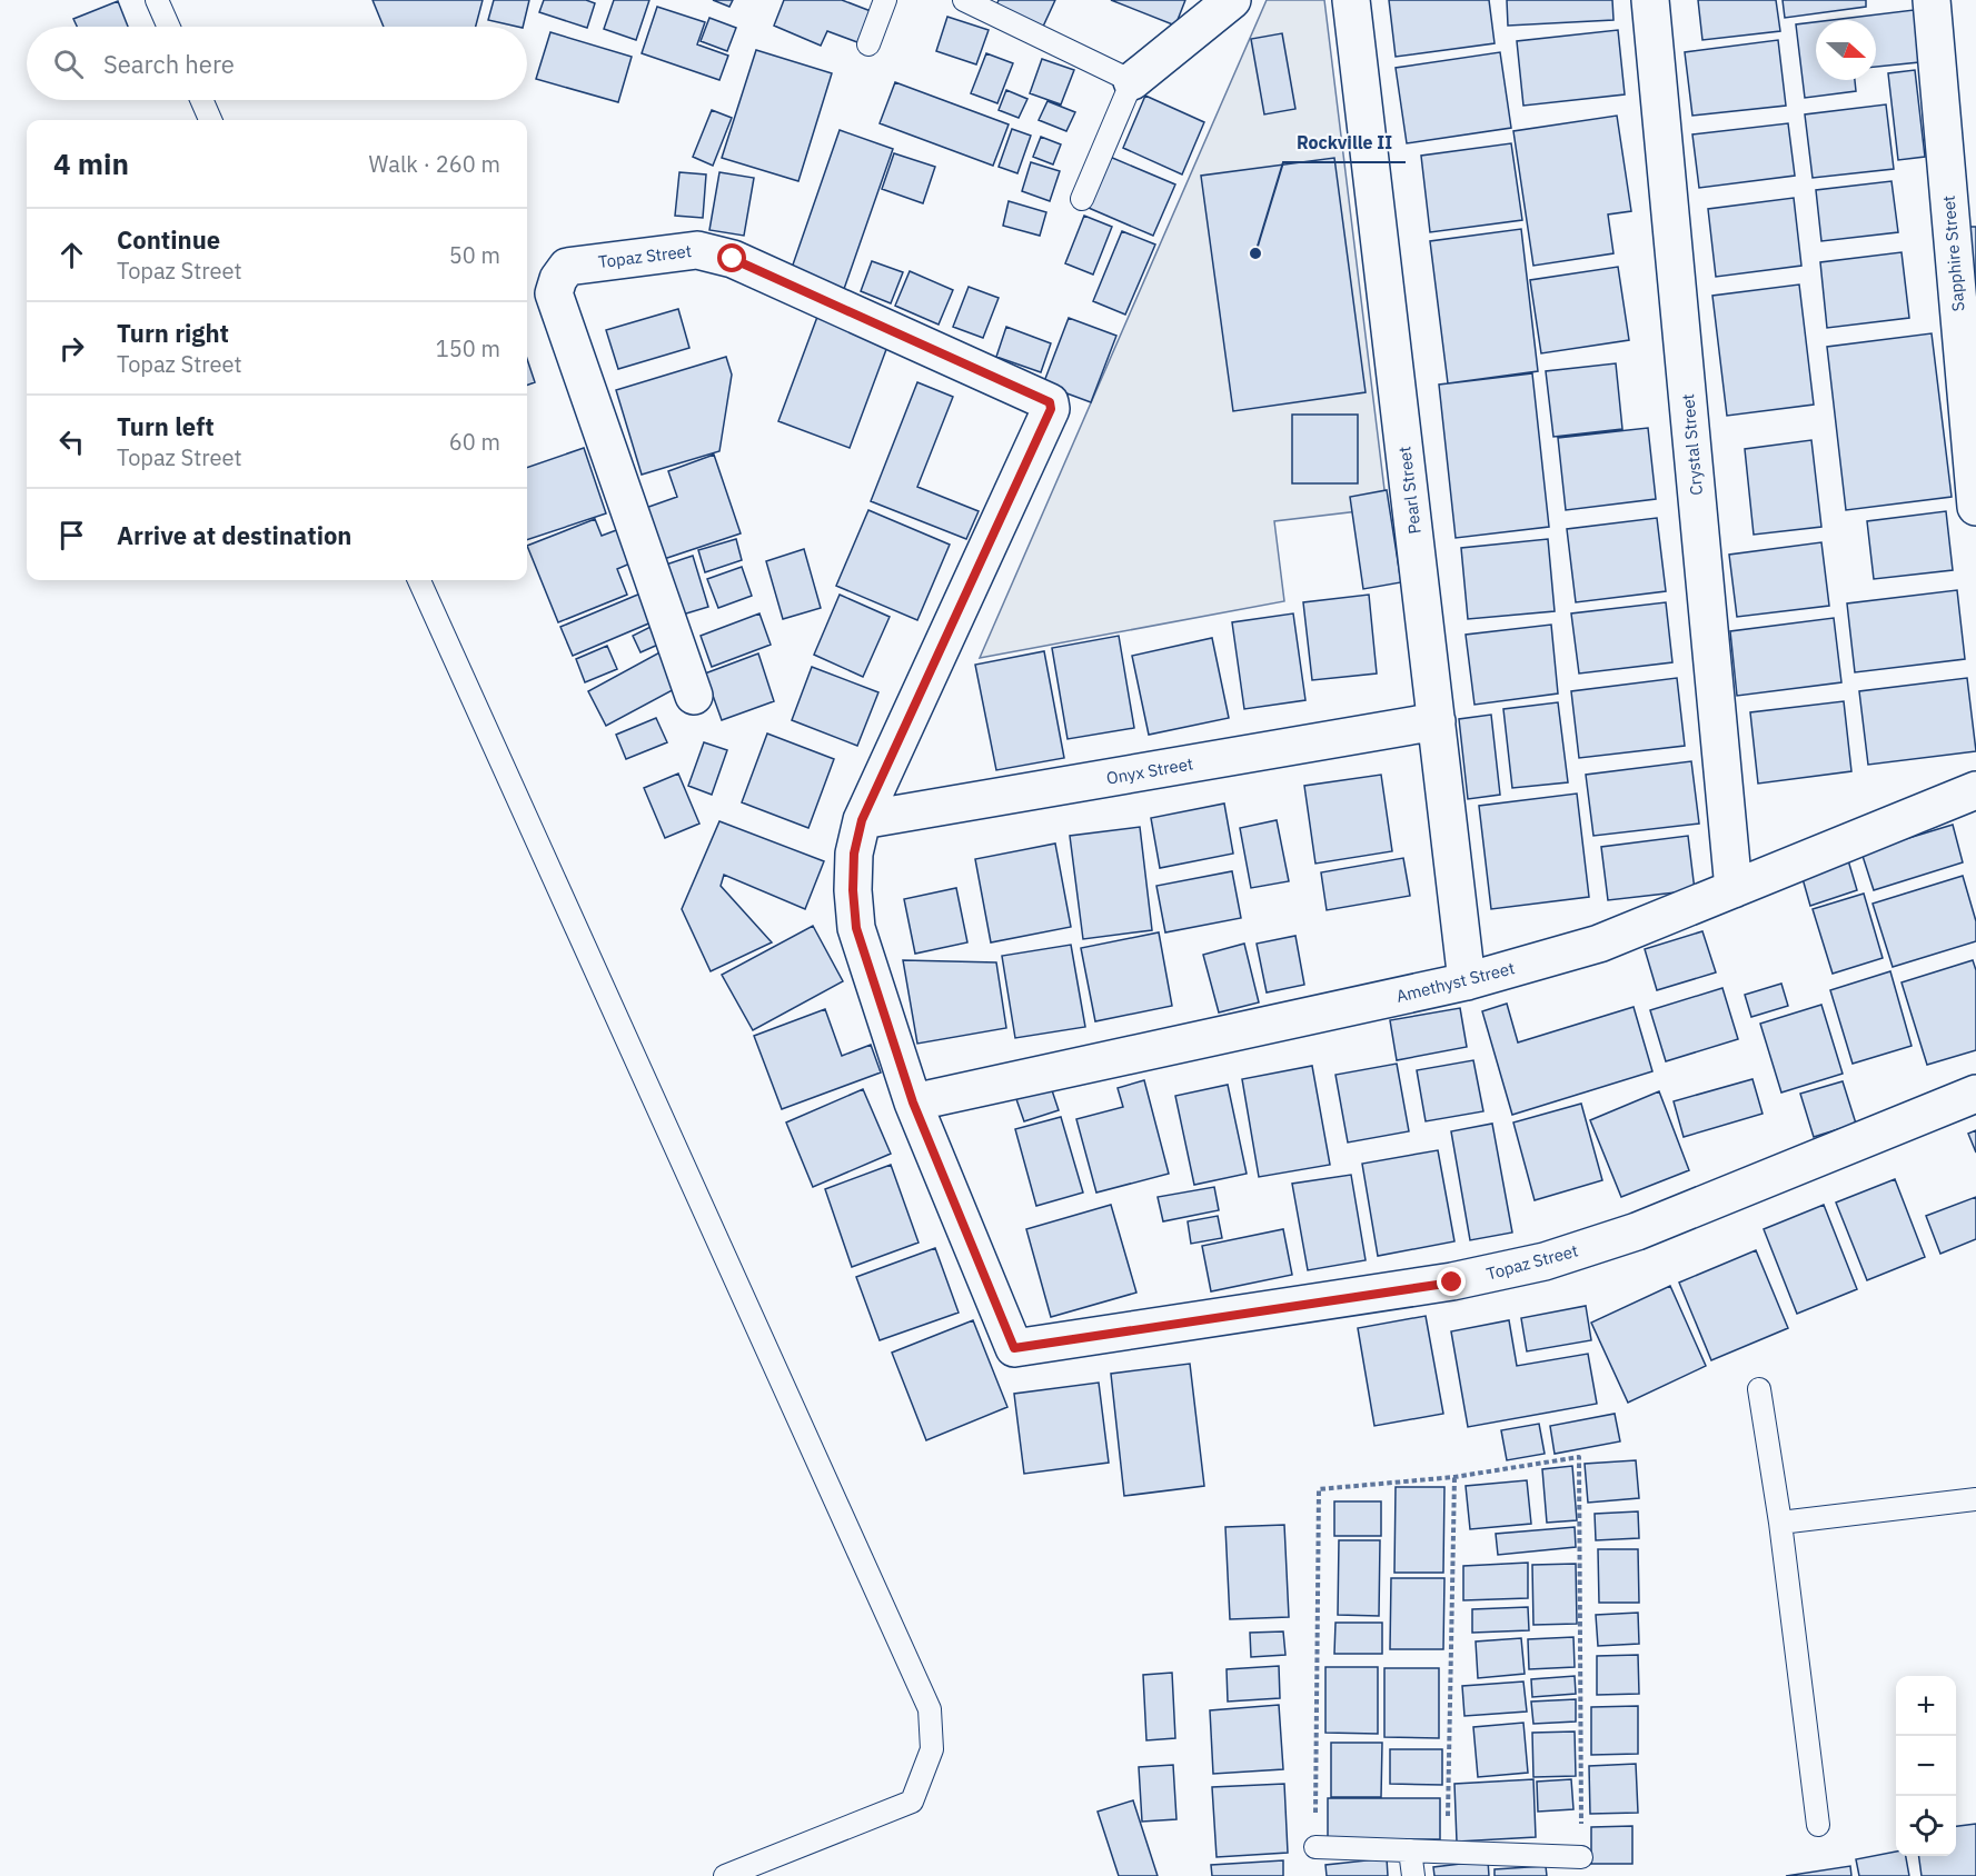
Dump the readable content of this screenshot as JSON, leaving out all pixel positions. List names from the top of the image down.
{
  "streets": {
    "street": [
      "Sapphire Street",
      "Topaz Street",
      "Crystal Street",
      "Pearl Street",
      "Onyx Street",
      "Amethyst Street"
    ]
  },
  "crossings": [
    ["Topaz Street", "Onyx Street"],
    ["Topaz Street", "Amethyst Street"],
    ["Crystal Street", "Amethyst Street"],
    ["Pearl Street", "Onyx Street"],
    ["Pearl Street", "Amethyst Street"]
  ],
  "places": ["Rockville II"],
  "north": "right",
  "page": {
    "search": "Search here",
    "heading": ["4 min", "Walk · 260 m"],
    "list": [
      ["Continue", "Topaz Street", "50 m"],
      ["Turn right", "Topaz Street", "150 m"],
      ["Turn left", "Topaz Street", "60 m"],
      "Arrive at destination"
    ],
    "map_buttons": ["+", "−"]
  }
}
